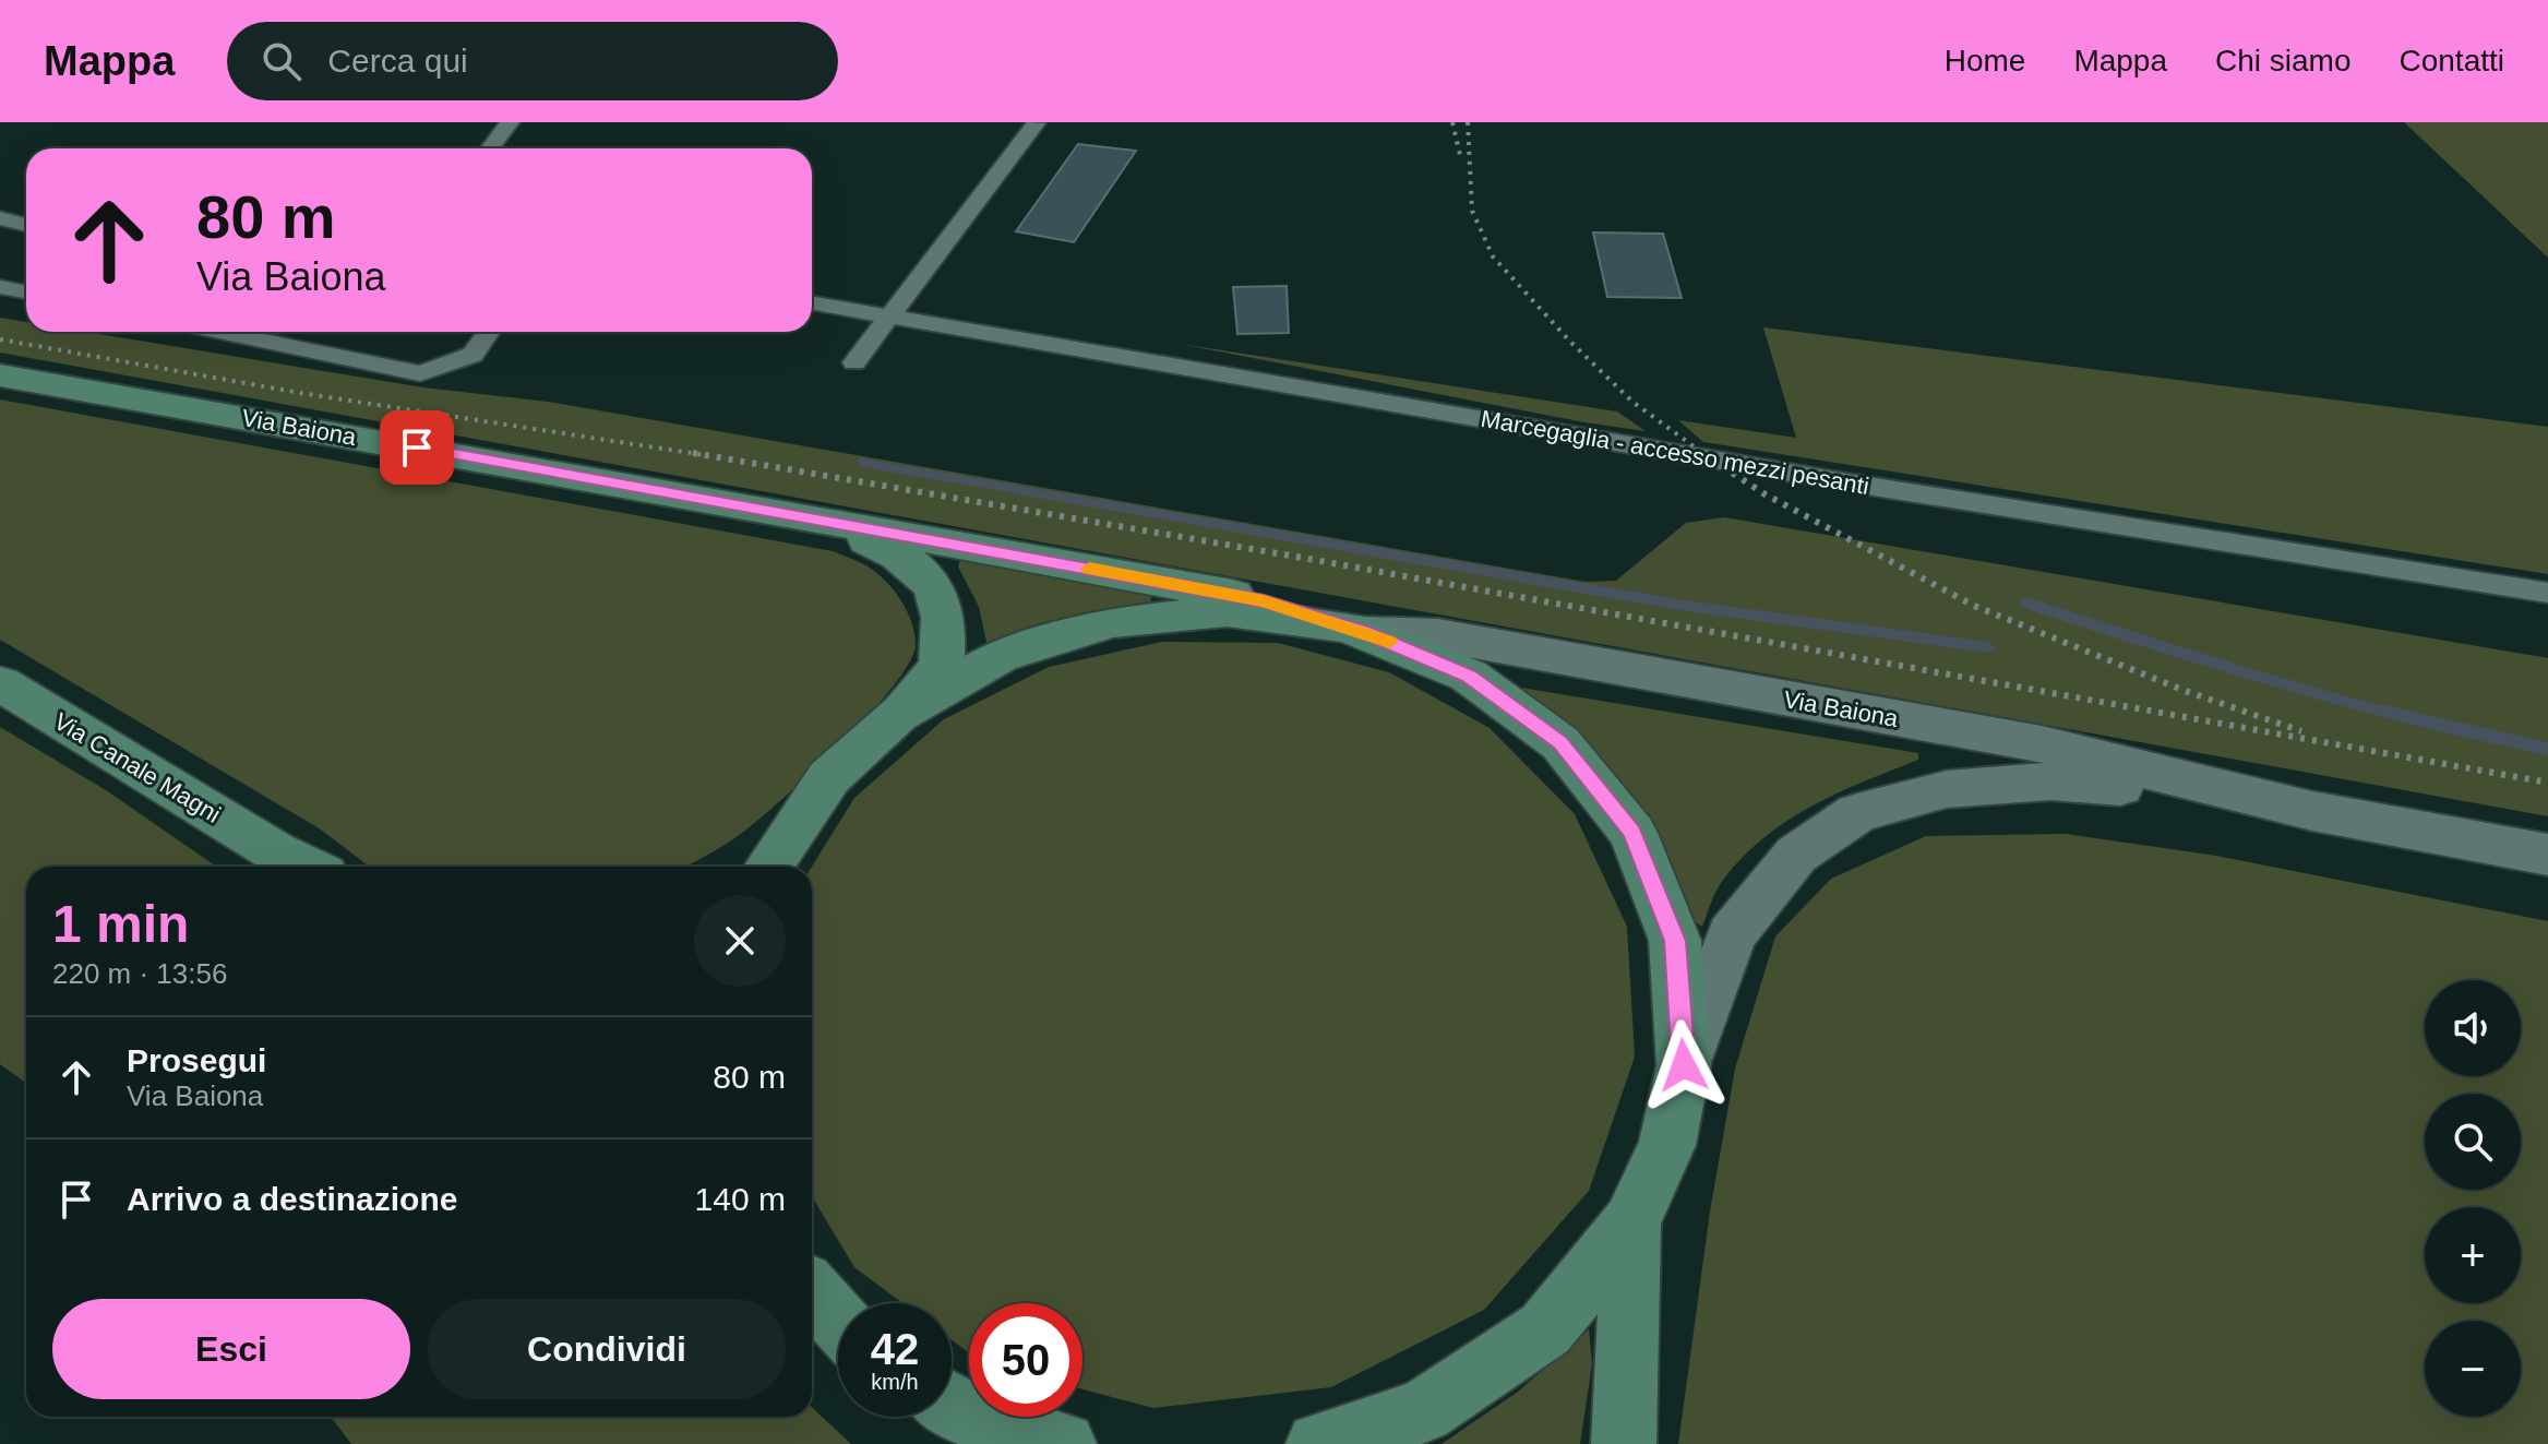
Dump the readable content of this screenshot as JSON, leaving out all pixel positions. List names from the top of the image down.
{
  "streets": {
    "main road": ["Via Baiona", "Via Canale Magni"],
    "lane": ["Marcegaglia - accesso mezzi pesanti"]
  },
  "page": {
    "header": "Mappa",
    "search": "Cerca qui",
    "nav": [
      "Home",
      "Mappa",
      "Chi siamo",
      "Contatti"
    ],
    "turn": ["80 m", "Via Baiona"],
    "heading": ["1 min", "220 m · 13:56"],
    "map_buttons": ["+", "−"],
    "list": [
      {
        "name": "Prosegui",
        "note": "Via Baiona",
        "value": "80 m"
      },
      {
        "name": "Arrivo a destinazione",
        "value": "140 m"
      }
    ],
    "buttons": ["Esci", "Condividi"],
    "speed": "42 km/h",
    "limit": "50"
  }
}
